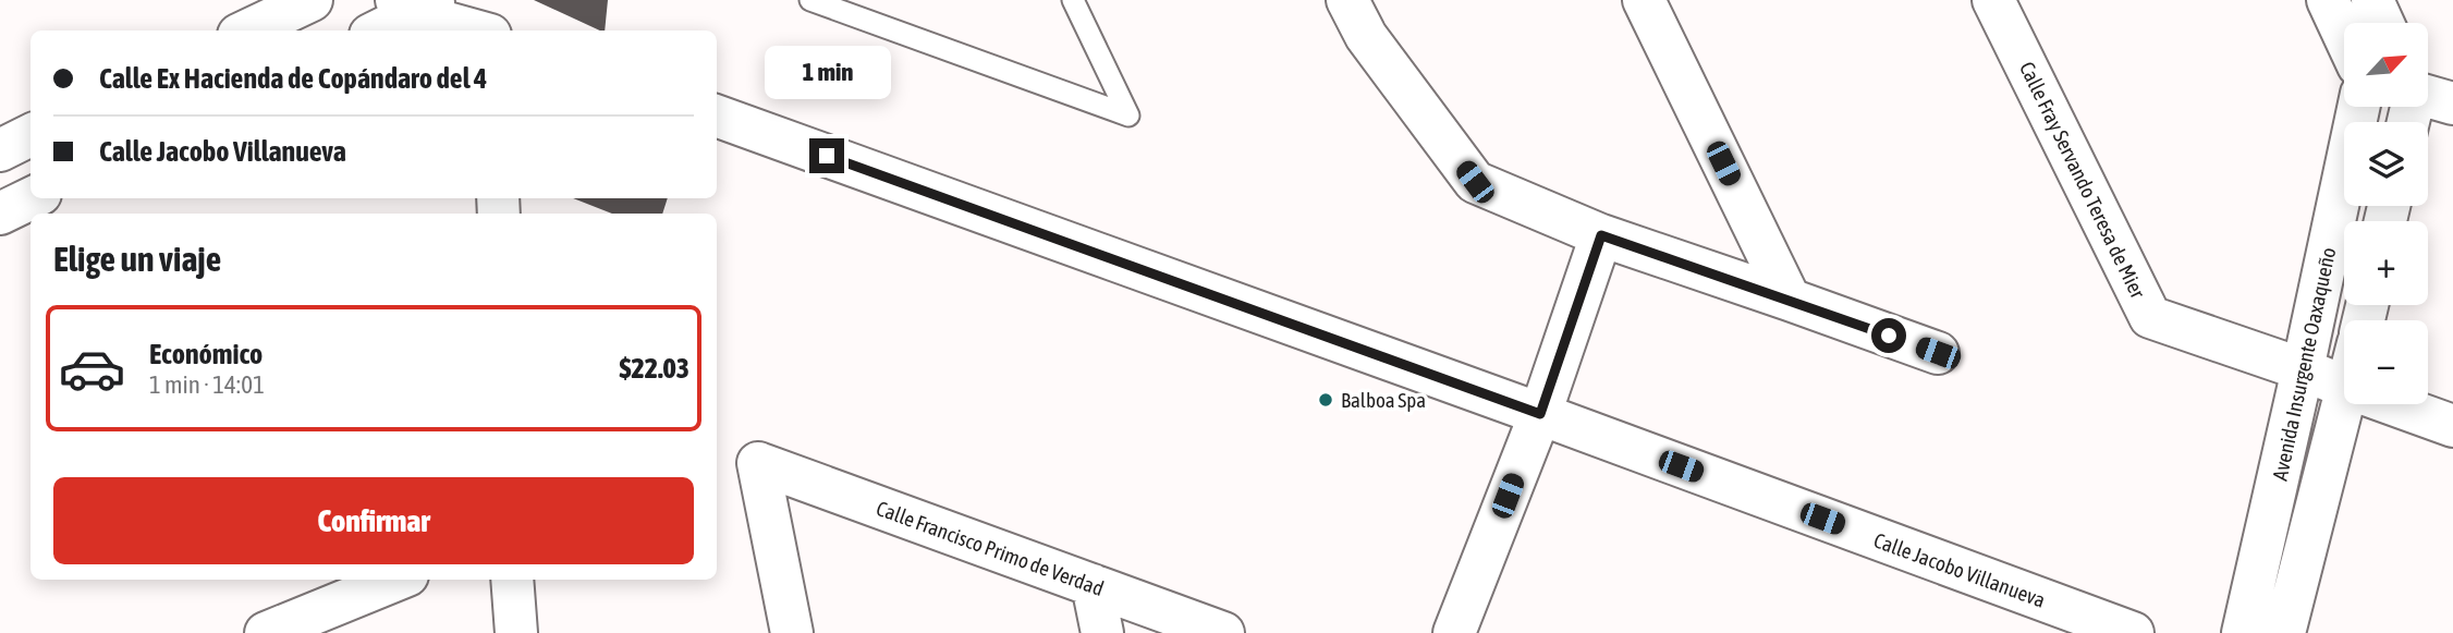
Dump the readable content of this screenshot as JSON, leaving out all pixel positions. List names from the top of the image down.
{
  "streets": {
    "street": [
      "Calle Fray Servando Teresa de Mier",
      "Avenida Insurgente Oaxaqueño",
      "Calle Francisco Primo de Verdad",
      "Calle Jacobo Villanueva"
    ]
  },
  "crossings": [
    ["Calle Fray Servando Teresa de Mier", "Avenida Insurgente Oaxaqueño"]
  ],
  "places": ["Balboa Spa"],
  "north": "top right",
  "page": {
    "map_buttons": ["+", "−"],
    "banner": ["Calle Ex Hacienda de Copándaro del 4", "Calle Jacobo Villanueva"],
    "bubble": "1 min",
    "heading": "Elige un viaje",
    "list": [
      {
        "name": "Económico",
        "note": "1 min · 14:01",
        "value": "$22.03"
      }
    ],
    "buttons": "Confirmar"
  }
}
